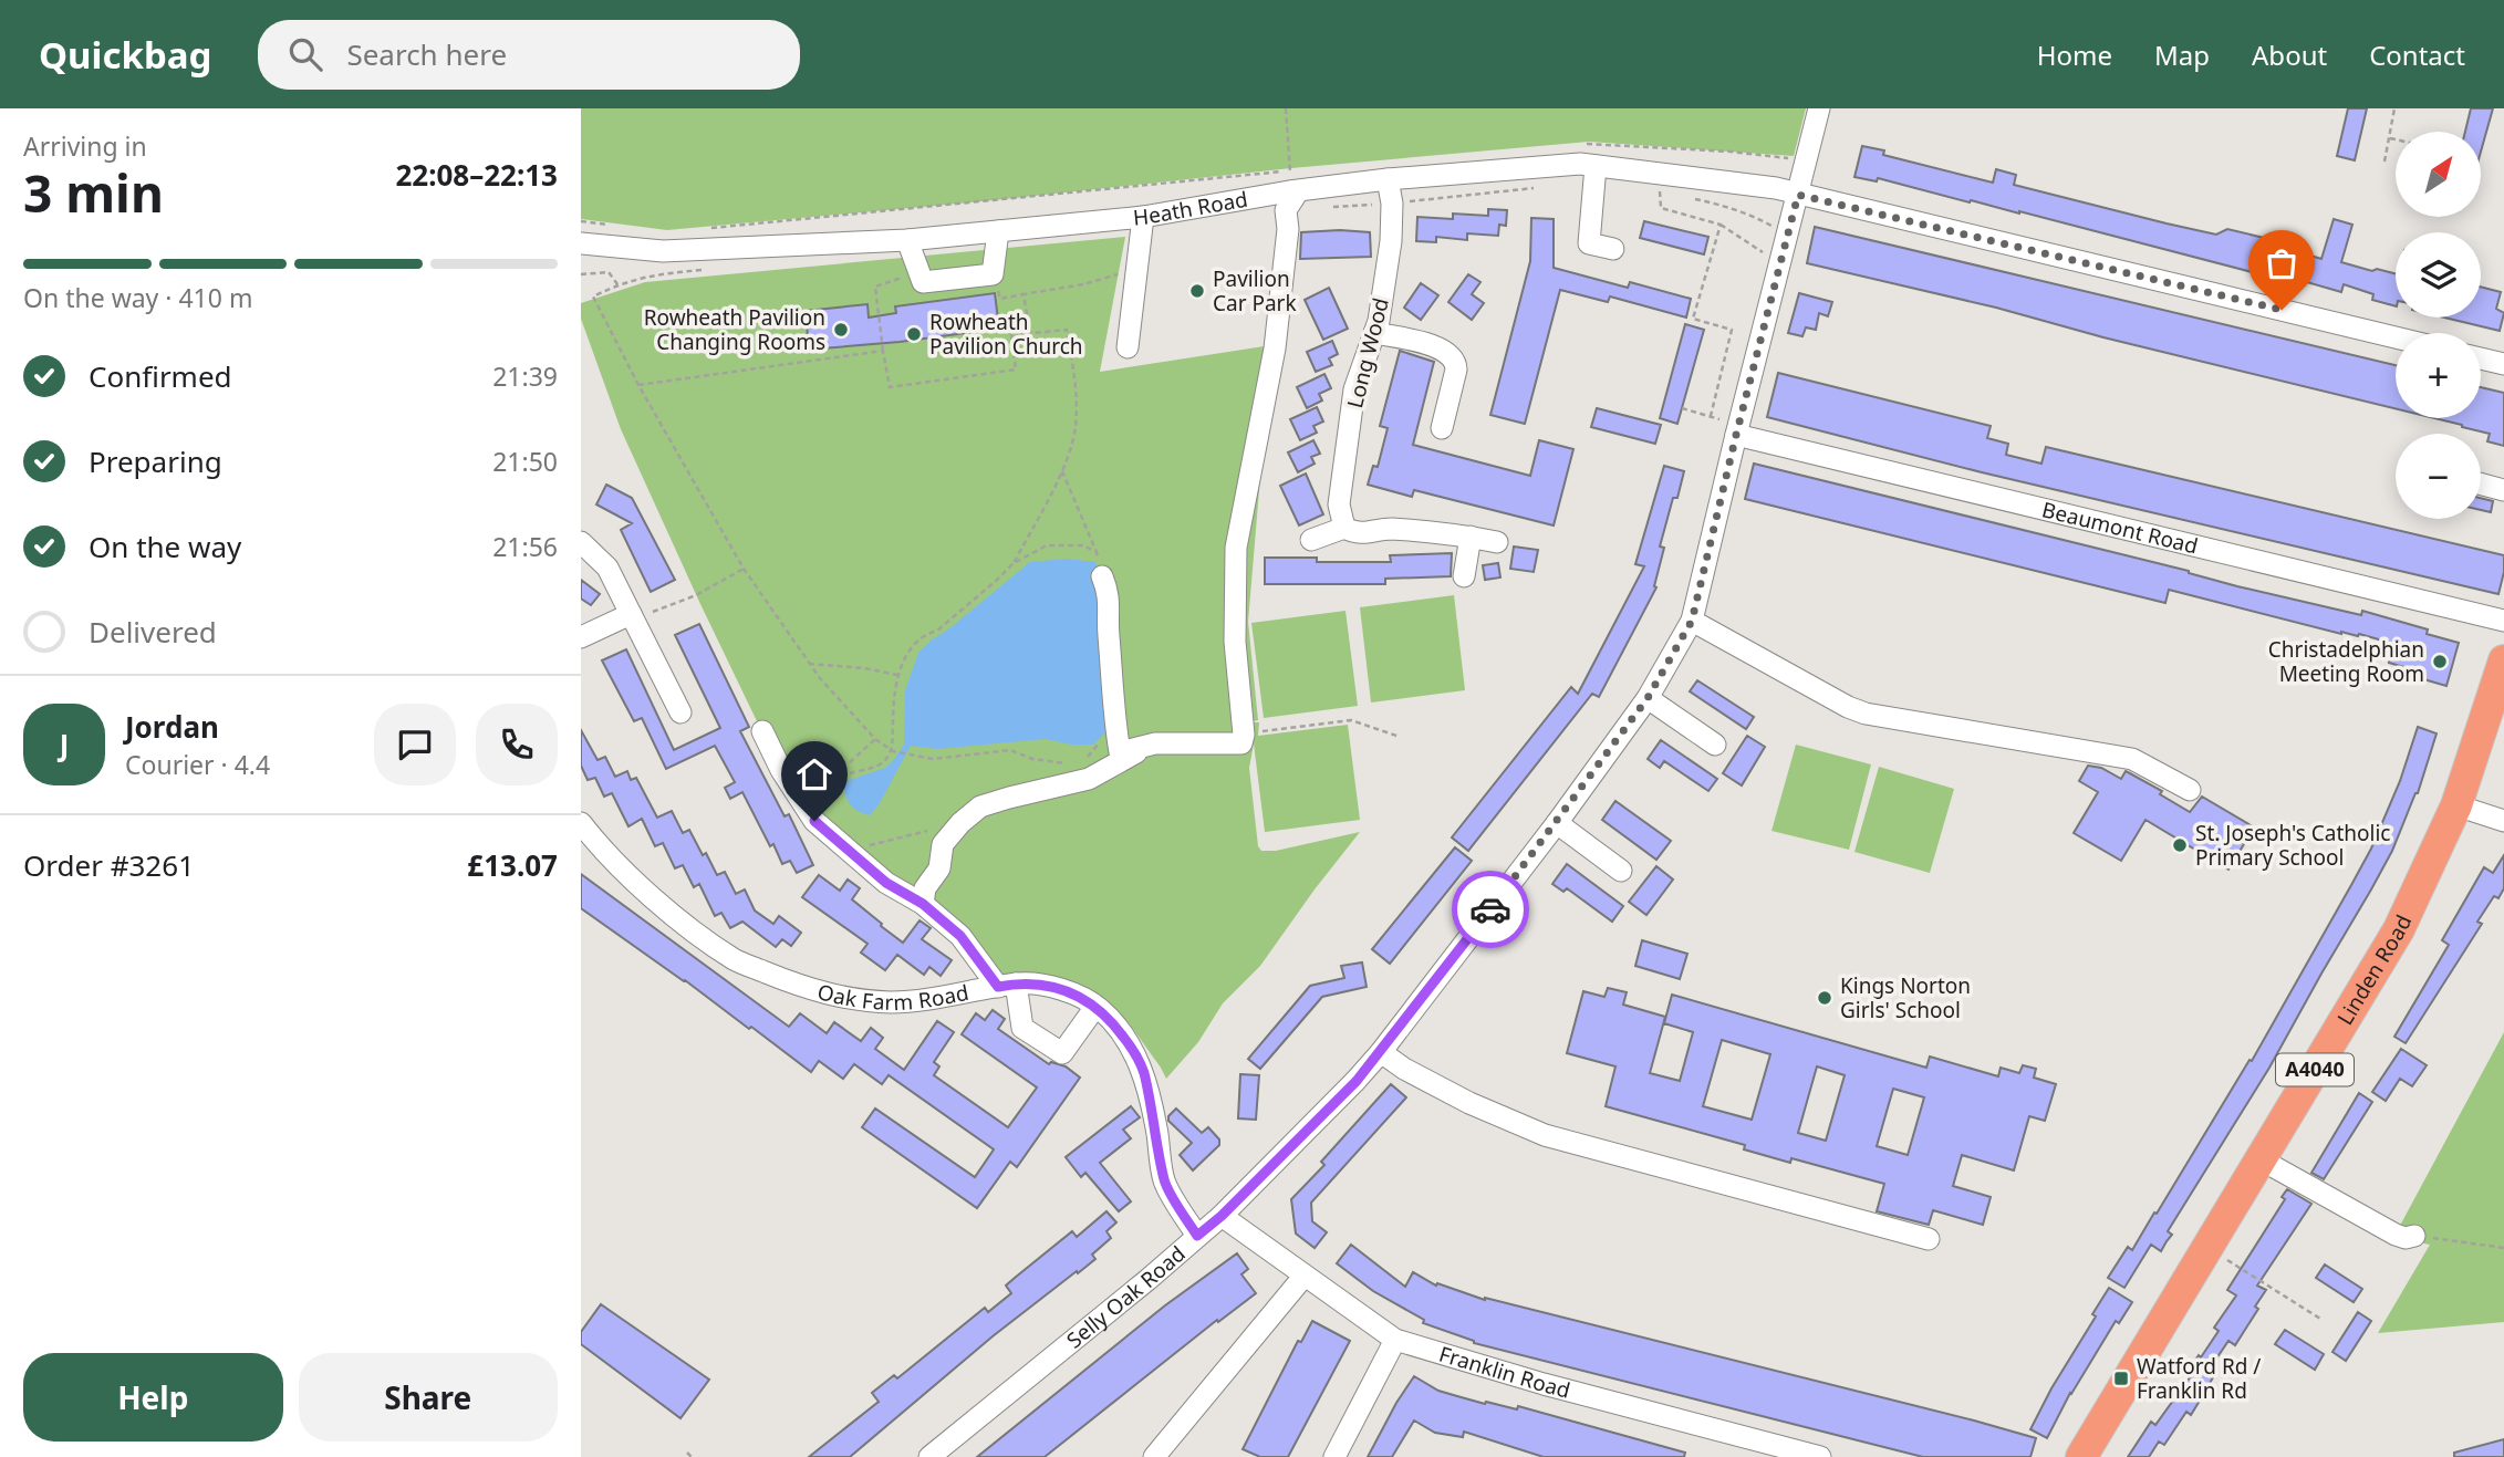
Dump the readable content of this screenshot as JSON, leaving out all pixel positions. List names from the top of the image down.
{
  "streets": {
    "highway": ["Linden Road", "A4040"],
    "street": [
      "Heath Road",
      "Long Wood",
      "Beaumont Road",
      "Oak Farm Road",
      "Selly Oak Road",
      "Franklin Road"
    ]
  },
  "crossings": [
    ["Heath Road", "Long Wood"],
    ["Heath Road", "Selly Oak Road"],
    ["Beaumont Road", "Selly Oak Road"],
    ["Oak Farm Road", "Selly Oak Road"],
    ["Selly Oak Road", "Franklin Road"]
  ],
  "places": {
    "other": [
      "Pavilion Car Park",
      "Rowheath Pavilion Changing Rooms",
      "Rowheath Pavilion Church",
      "Christadelphian Meeting Room",
      "St. Joseph's Catholic Primary School",
      "Kings Norton Girls' School"
    ],
    "transit": ["Watford Rd / Franklin Rd"]
  },
  "north": "top right",
  "page": {
    "header": "Quickbag",
    "search": "Search here",
    "nav": [
      "Home",
      "Map",
      "About",
      "Contact"
    ],
    "heading": ["3 min", "Arriving in", "22:08–22:13"],
    "panel": [
      "Jordan",
      "Courier · 4.4",
      "Order #3261",
      "£13.07"
    ],
    "map_buttons": ["+", "−"],
    "bar": "On the way · 410 m",
    "list": [
      ["Confirmed", "21:39"],
      ["Preparing", "21:50"],
      ["On the way", "21:56"],
      "Delivered"
    ],
    "round": "J",
    "buttons": ["Help", "Share"]
  }
}
